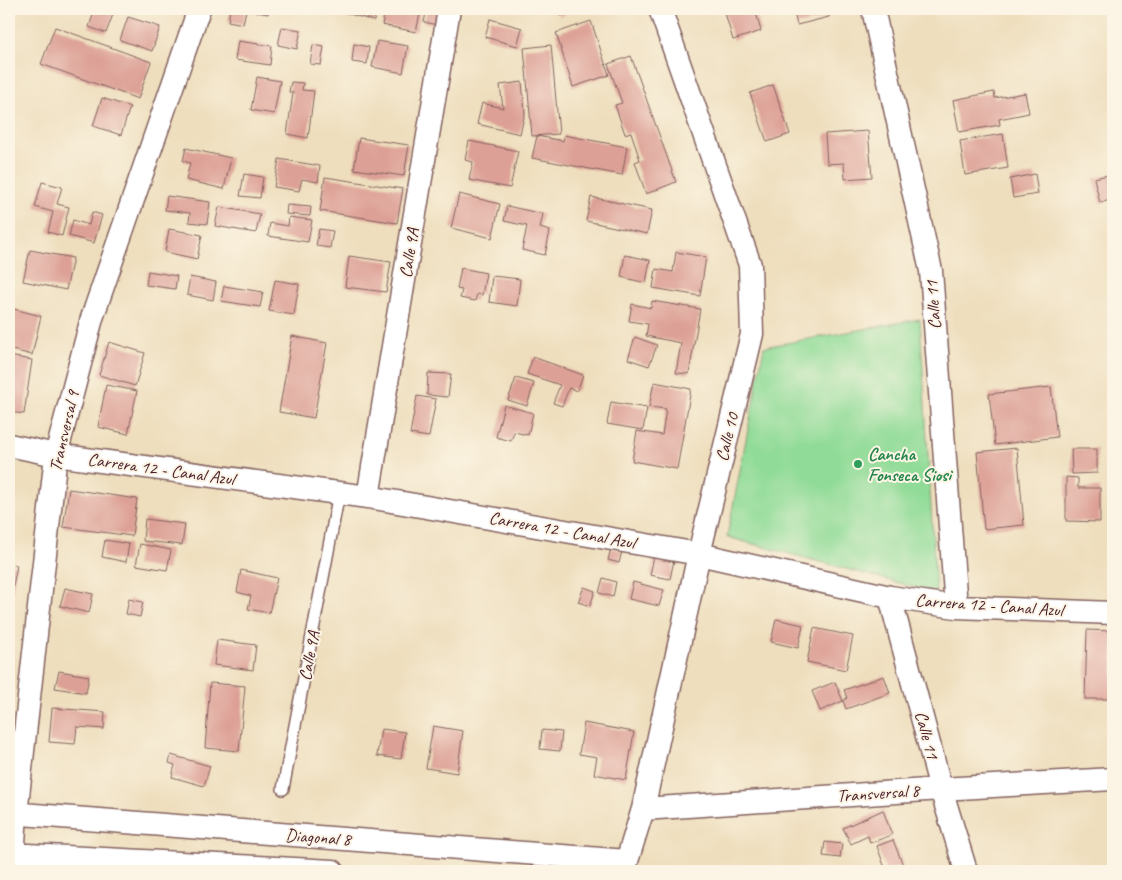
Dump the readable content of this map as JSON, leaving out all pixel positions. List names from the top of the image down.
{
  "streets": {
    "street": [
      "Calle 9A",
      "Calle 11",
      "Transversal 9",
      "Calle 10",
      "Carrera 12 - Canal Azul",
      "Transversal 8",
      "Diagonal 8"
    ]
  },
  "crossings": [
    ["Calle 9A", "Carrera 12 - Canal Azul"],
    ["Calle 11", "Carrera 12 - Canal Azul"],
    ["Calle 11", "Transversal 8"],
    ["Transversal 9", "Carrera 12 - Canal Azul"],
    ["Transversal 9", "Diagonal 8"],
    ["Calle 10", "Carrera 12 - Canal Azul"],
    ["Calle 10", "Transversal 8"],
    ["Calle 10", "Diagonal 8"]
  ],
  "places": ["Cancha Fonseca Siosi"]
}
